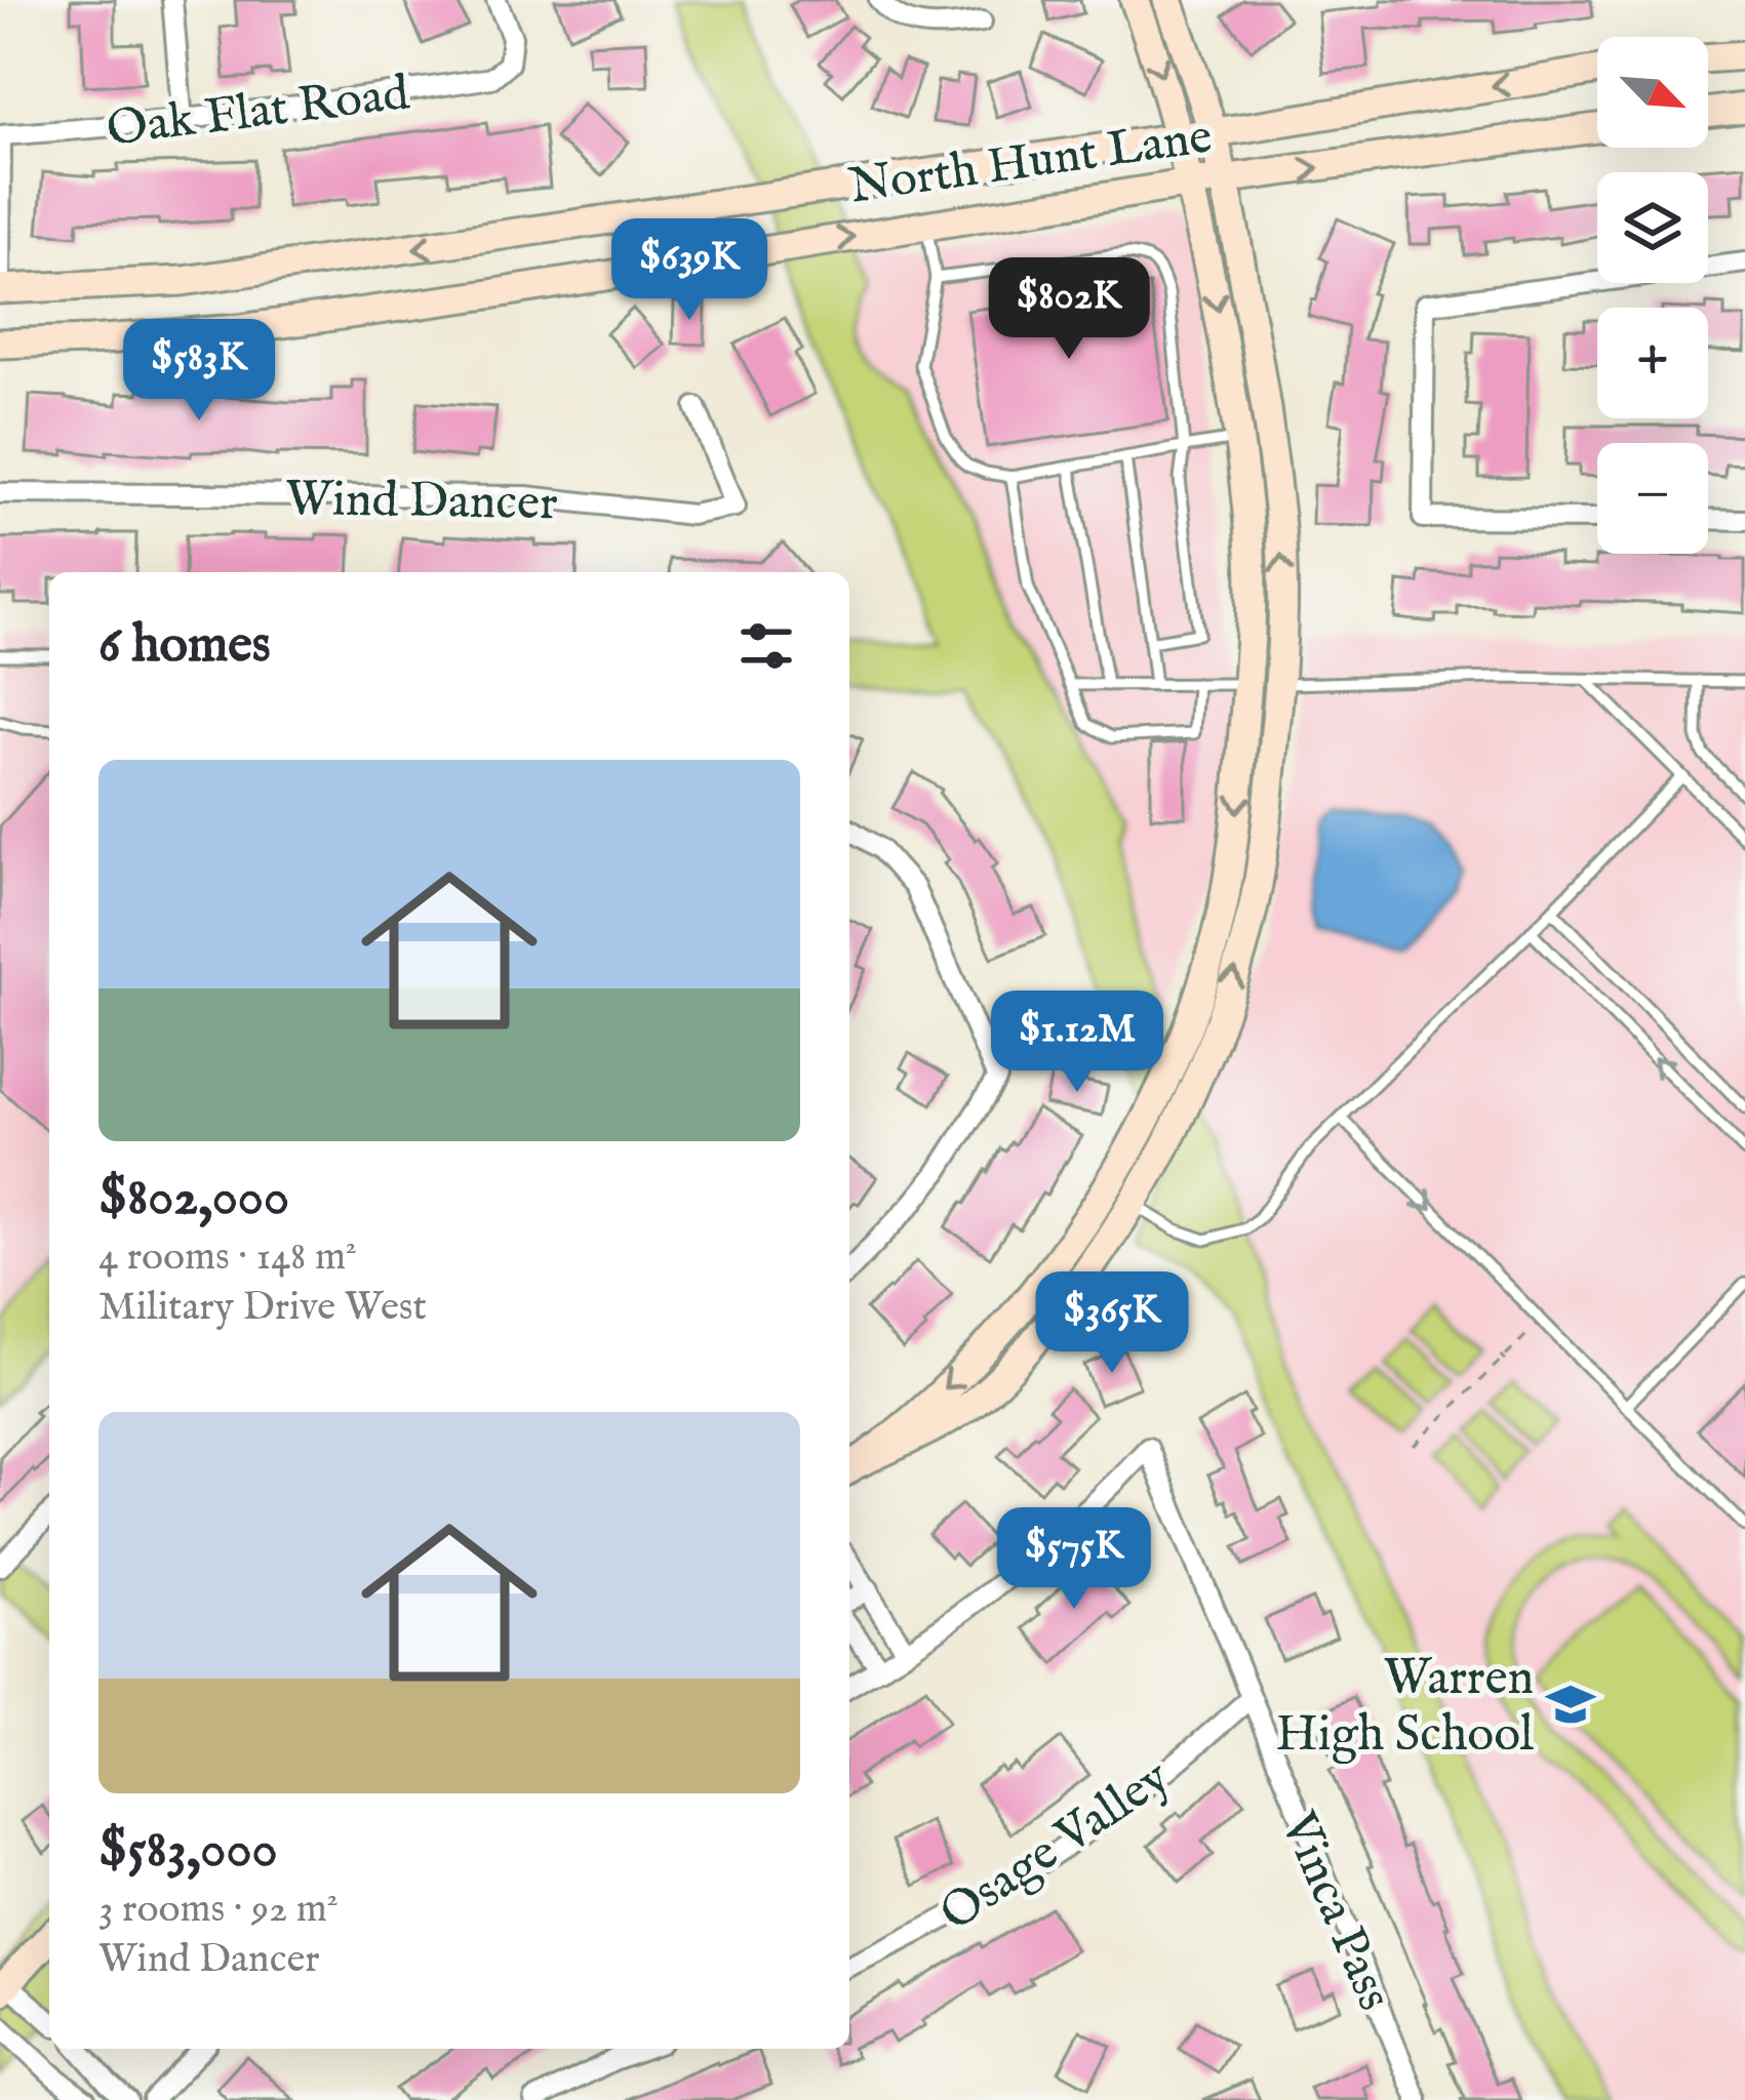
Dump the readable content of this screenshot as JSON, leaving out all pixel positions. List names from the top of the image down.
{
  "streets": {
    "main road": ["North Hunt Lane"],
    "street": [
      "Oak Flat Road",
      "Wind Dancer",
      "Osage Valley",
      "Vinca Pass"
    ]
  },
  "crossings": [
    ["Osage Valley", "Vinca Pass"]
  ],
  "places": {
    "school or university": ["Warren High School"]
  },
  "north": "bottom right",
  "page": {
    "map_buttons": ["+", "−"],
    "price": [
      "$639K",
      "$802K",
      "$583K",
      "$1.12M",
      "$365K",
      "$575K"
    ],
    "heading": "6 homes",
    "list": [
      {
        "name": "$802,000",
        "note": "4 rooms · 148 m² · Military Drive West"
      },
      {
        "name": "$583,000",
        "note": "3 rooms · 92 m² · Wind Dancer"
      }
    ]
  }
}
